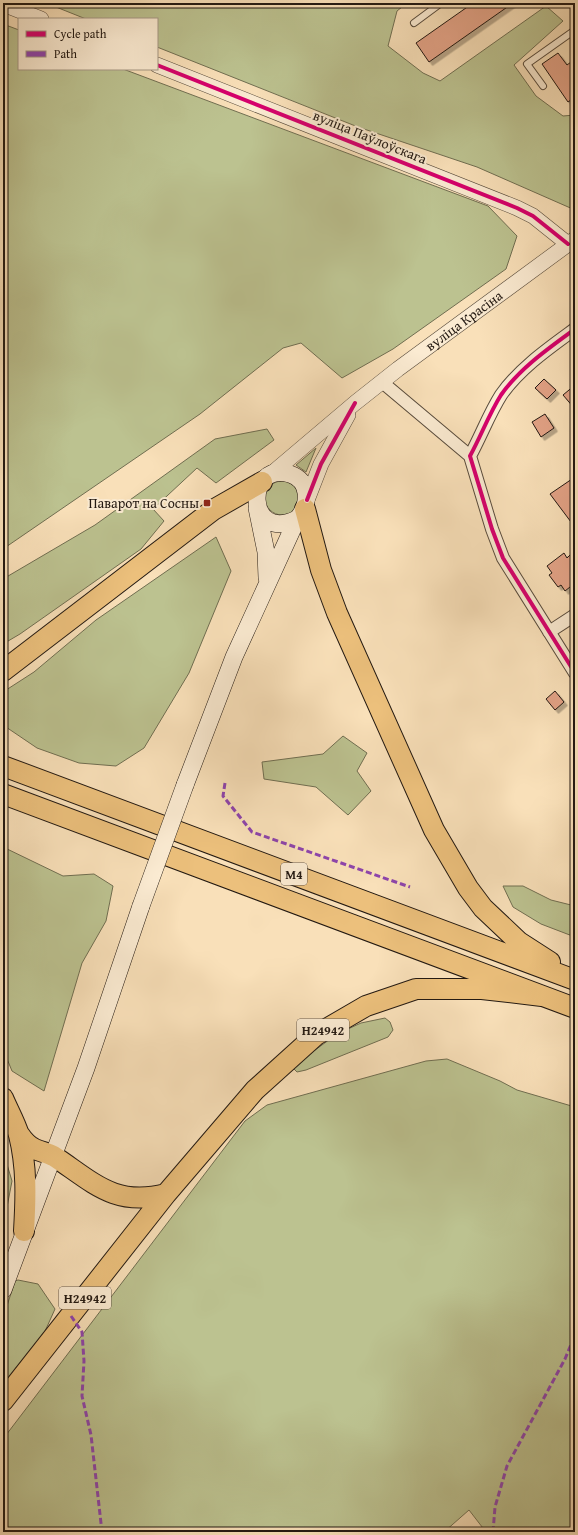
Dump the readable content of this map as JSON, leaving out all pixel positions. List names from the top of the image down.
{
  "streets": {
    "highway": ["М4", "Н24942"],
    "street": ["вуліца Паўлоўскага", "вуліца Красіна"]
  },
  "crossings": [
    ["вуліца Паўлоўскага", "вуліца Красіна"],
    ["М4", "Н24942"]
  ],
  "places": {
    "transit": ["Паварот на Сосны"]
  },
  "legend": ["Cycle path", "Path"]
}
